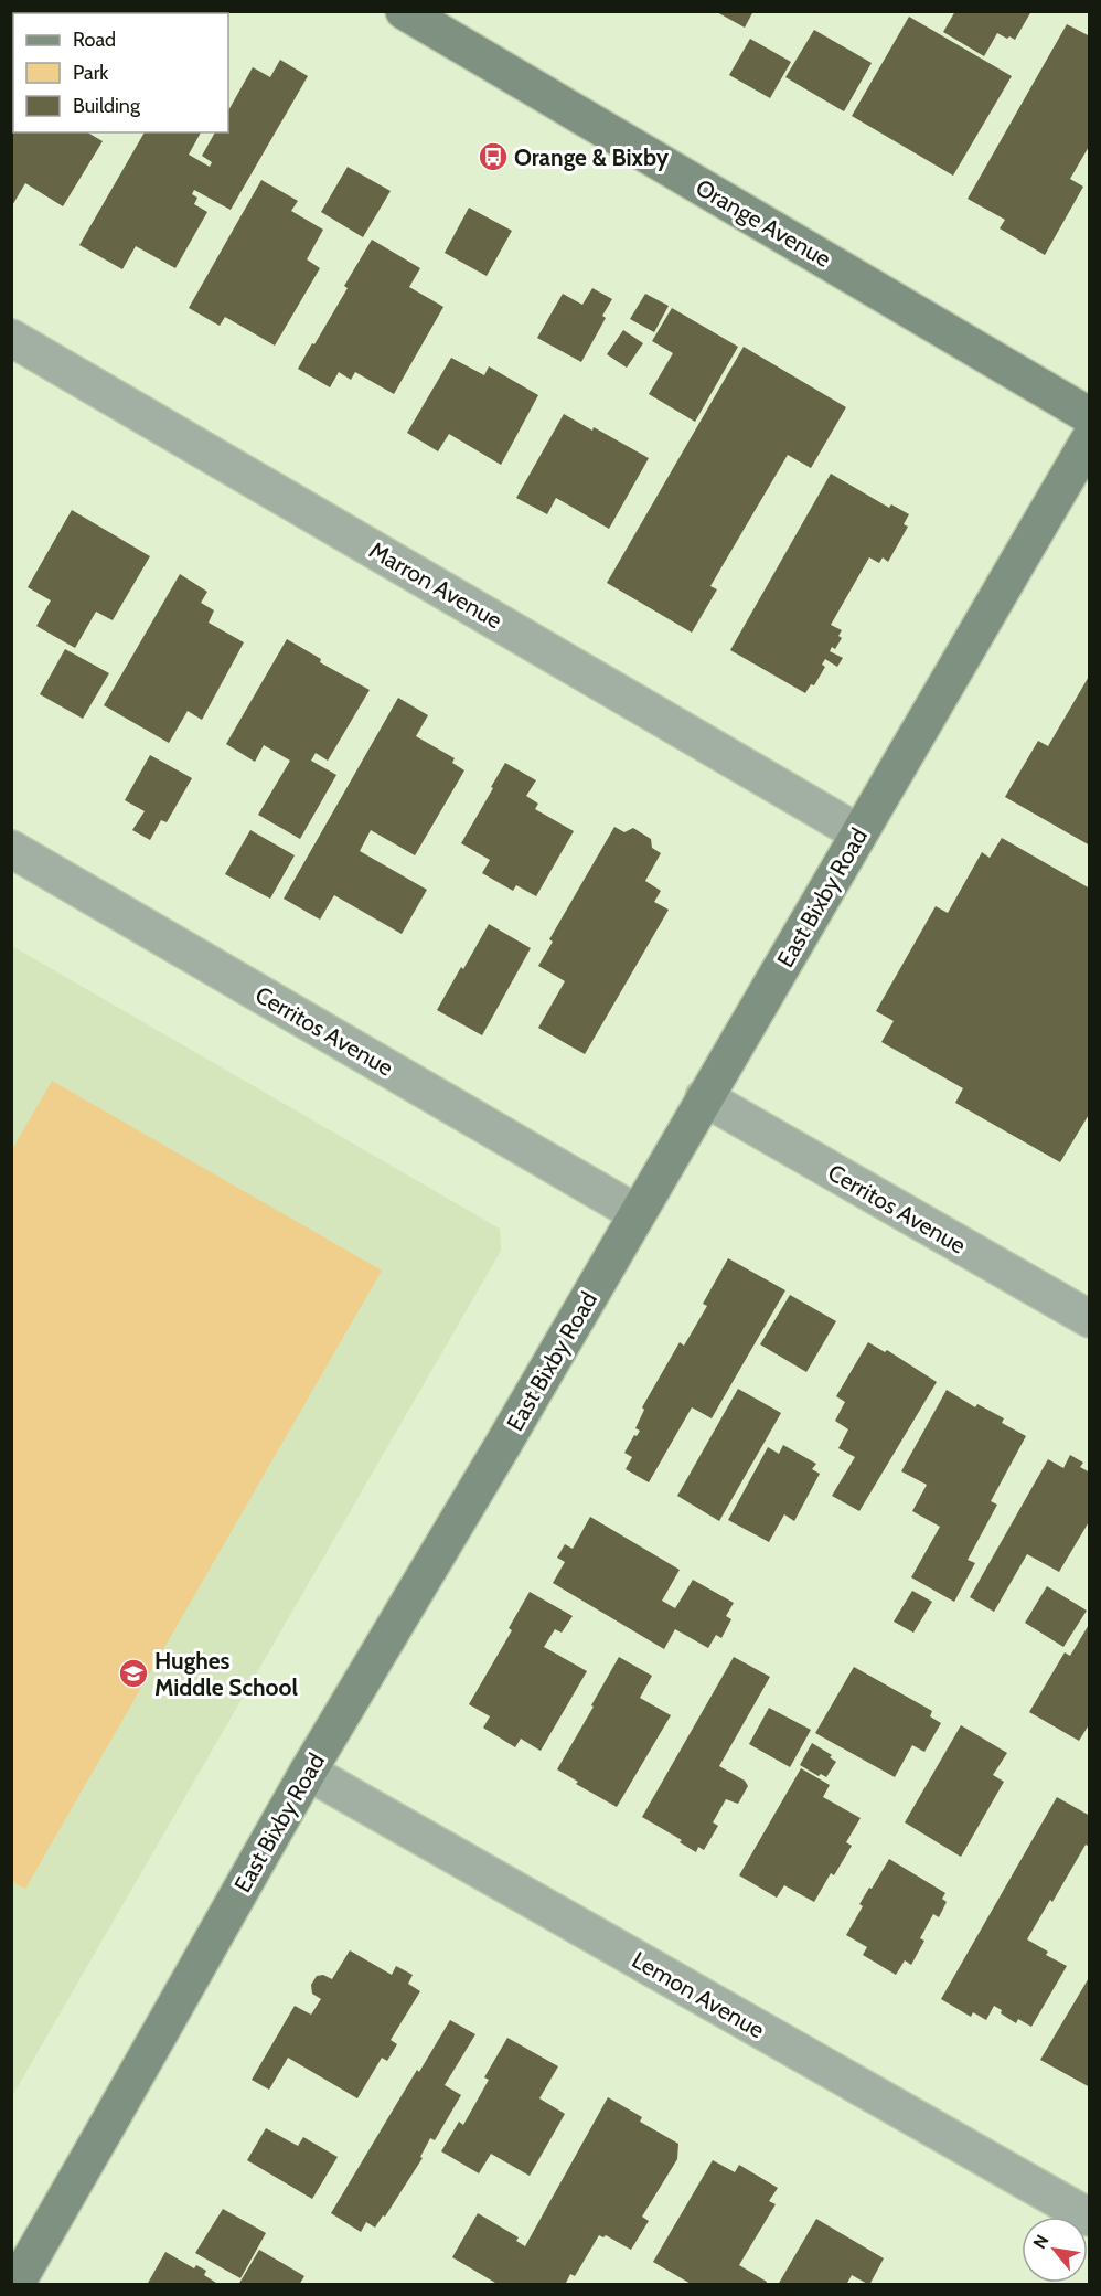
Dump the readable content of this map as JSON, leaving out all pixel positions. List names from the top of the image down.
{
  "streets": {
    "street": [
      "Orange Avenue",
      "Marron Avenue",
      "East Bixby Road",
      "Cerritos Avenue",
      "Lemon Avenue"
    ]
  },
  "crossings": [
    ["Marron Avenue", "East Bixby Road"],
    ["East Bixby Road", "Cerritos Avenue"],
    ["East Bixby Road", "Lemon Avenue"]
  ],
  "places": {
    "bus stop": ["Orange & Bixby"],
    "school or university": ["Hughes Middle School"]
  },
  "legend": ["Road", "Park", "Building"],
  "north": "top left"
}
